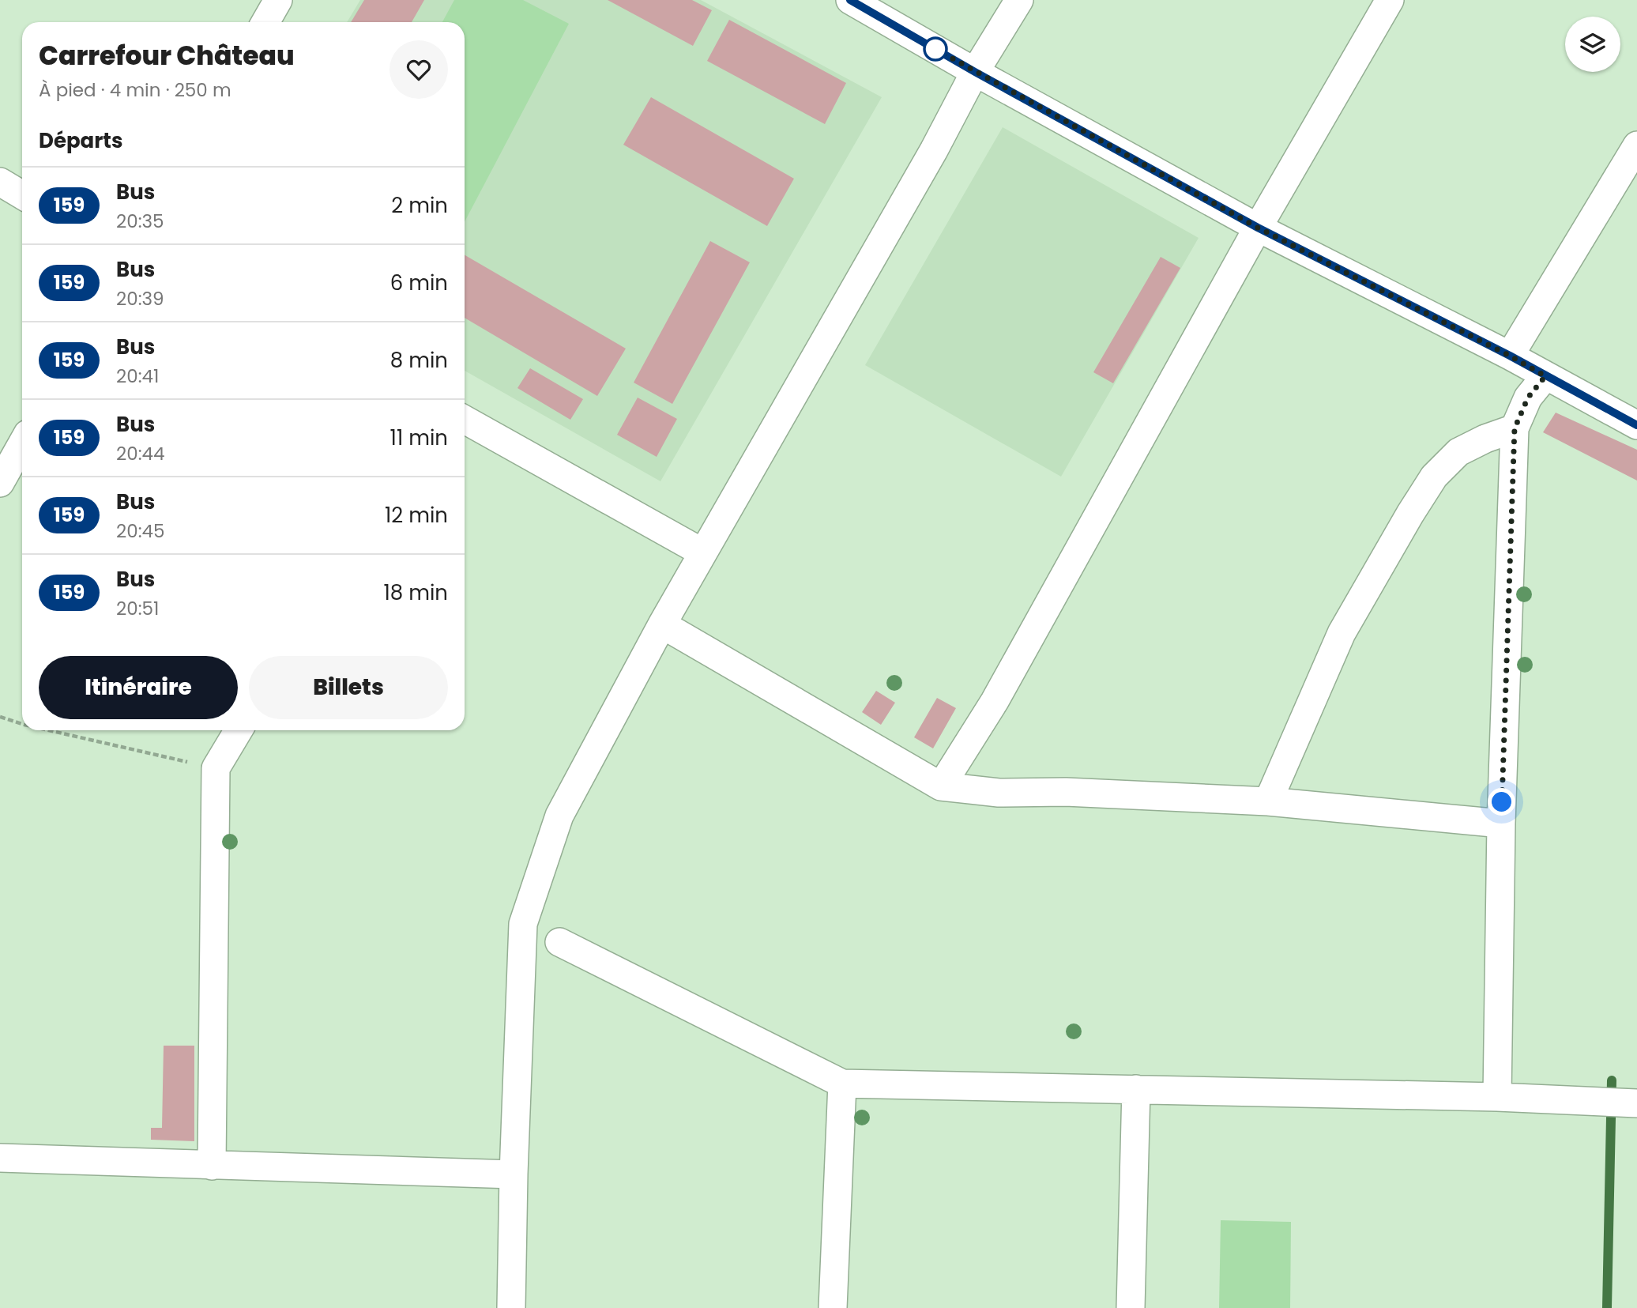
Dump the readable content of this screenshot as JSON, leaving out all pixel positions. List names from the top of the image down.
{
  "lines": ["bus line 159"],
  "page": {
    "heading": [
      ["Carrefour Château", "À pied · 4 min · 250 m"],
      "Départs"
    ],
    "list": [
      {
        "mark": "159",
        "name": "Bus",
        "note": "20:35",
        "value": "2 min"
      },
      {
        "mark": "159",
        "name": "Bus",
        "note": "20:39",
        "value": "6 min"
      },
      {
        "mark": "159",
        "name": "Bus",
        "note": "20:41",
        "value": "8 min"
      },
      {
        "mark": "159",
        "name": "Bus",
        "note": "20:44",
        "value": "11 min"
      },
      {
        "mark": "159",
        "name": "Bus",
        "note": "20:45",
        "value": "12 min"
      },
      {
        "mark": "159",
        "name": "Bus",
        "note": "20:51",
        "value": "18 min"
      }
    ],
    "buttons": ["Itinéraire", "Billets"]
  }
}
